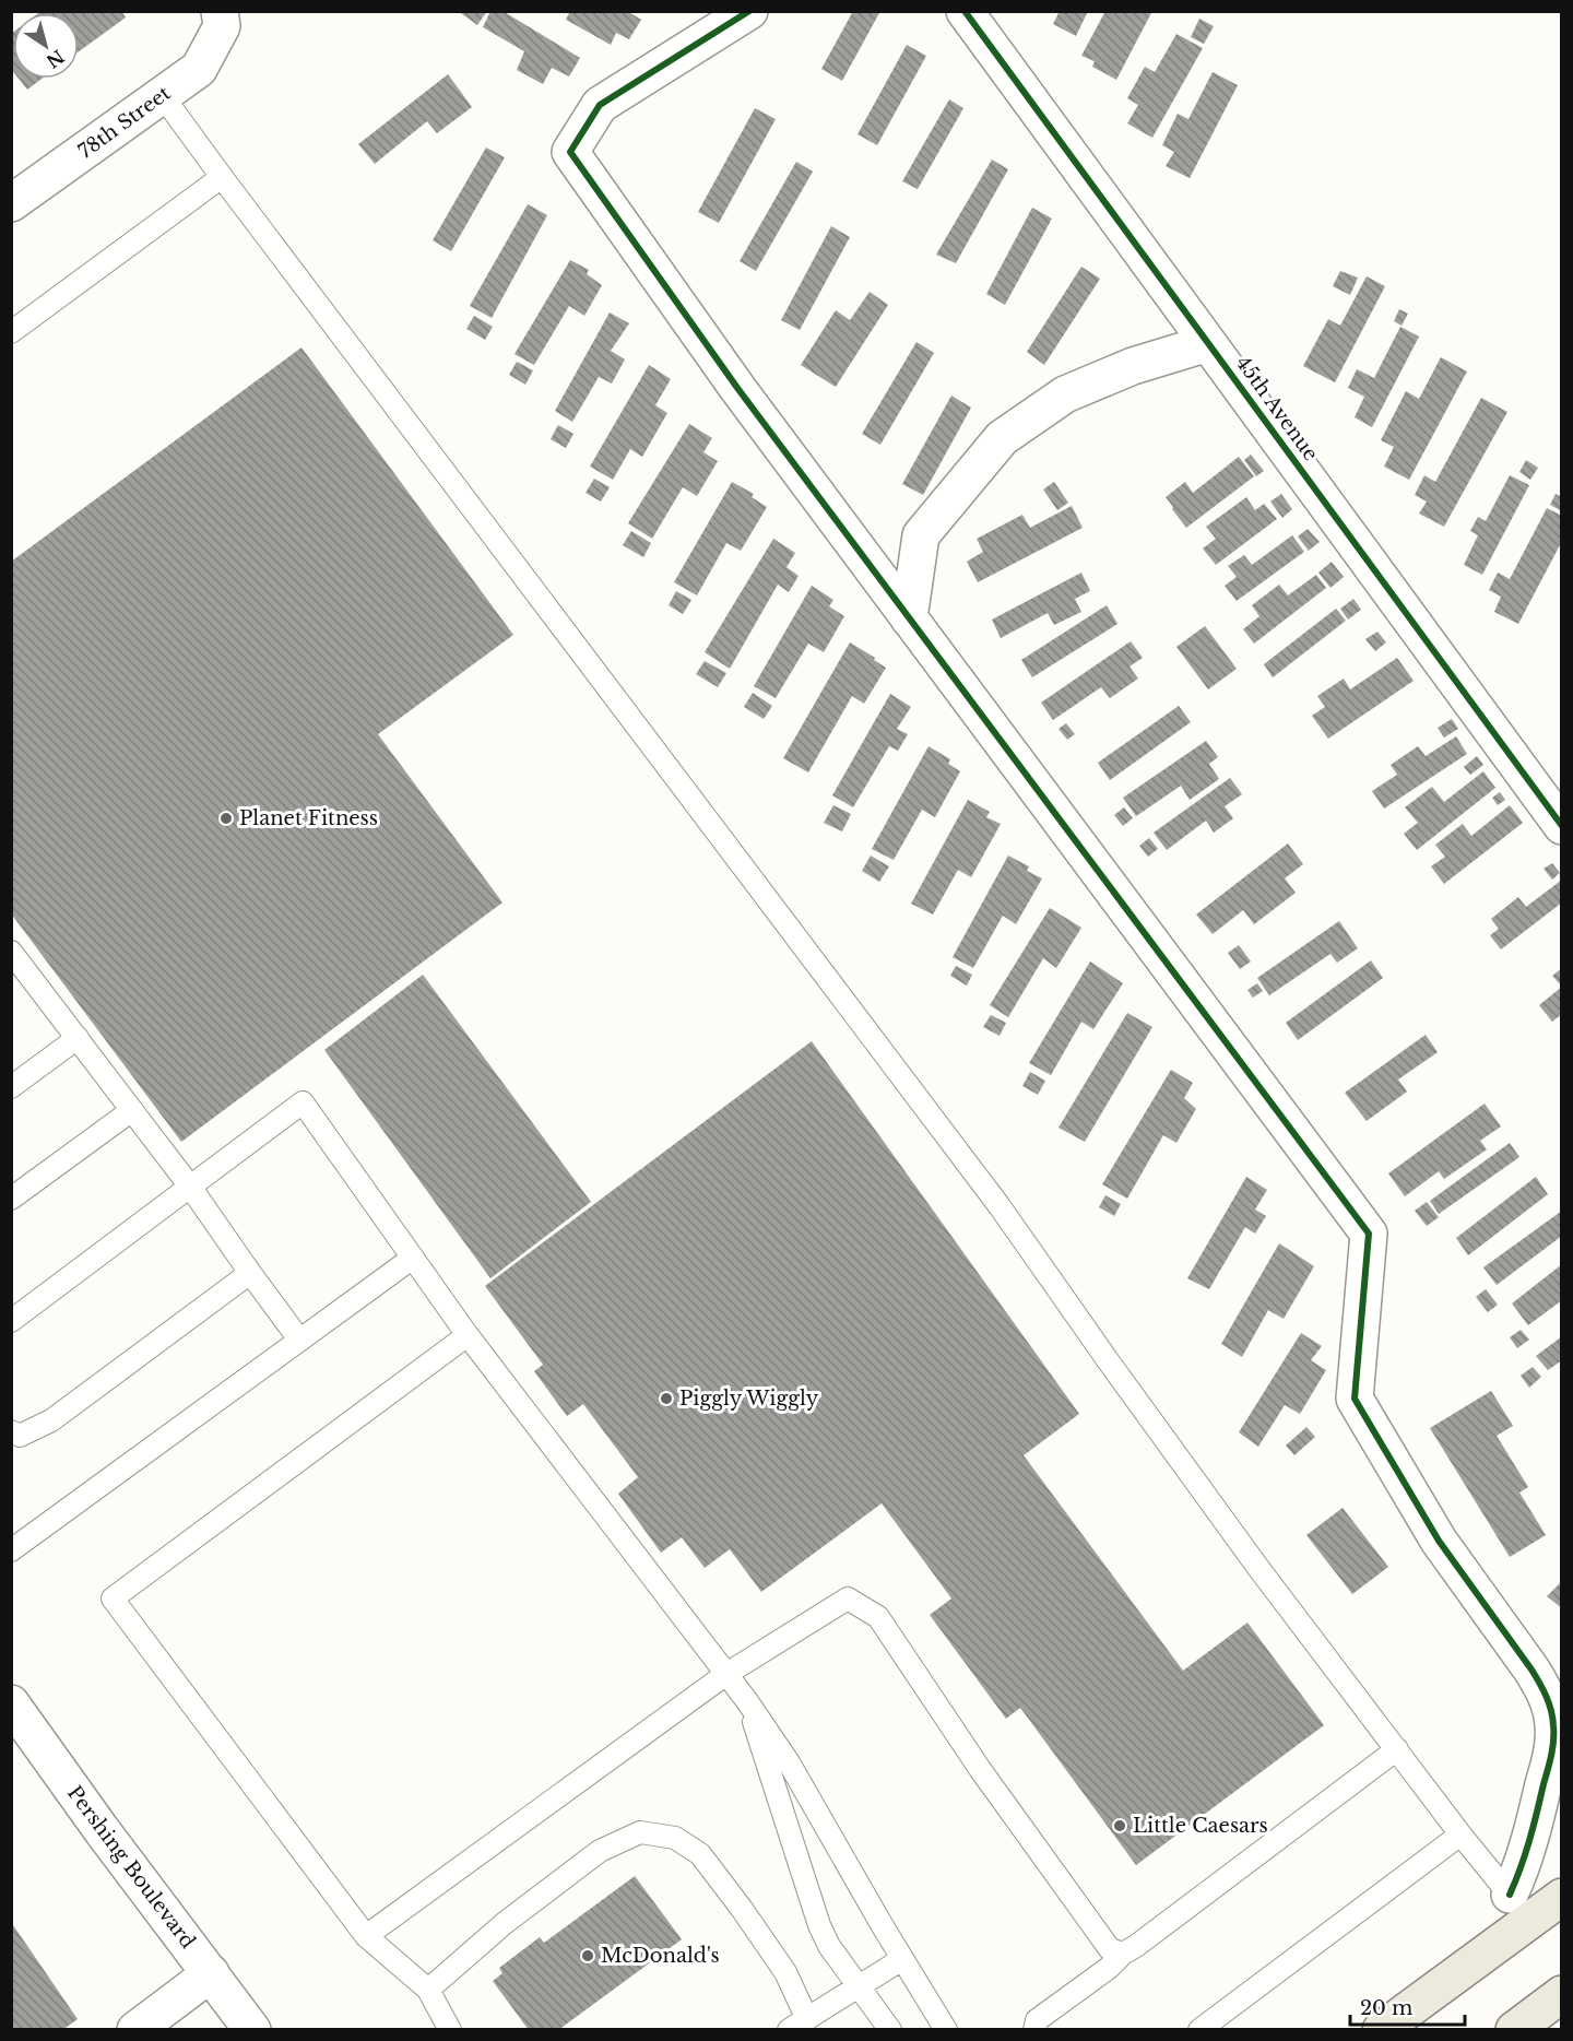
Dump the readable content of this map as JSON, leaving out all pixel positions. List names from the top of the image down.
{
  "streets": {
    "street": ["78th Street", "45th Avenue", "Pershing Boulevard"]
  },
  "places": [
    "Planet Fitness",
    "Piggly Wiggly",
    "Little Caesars",
    "McDonald's"
  ],
  "scale_bar": "20 m",
  "north": "bottom right"
}
